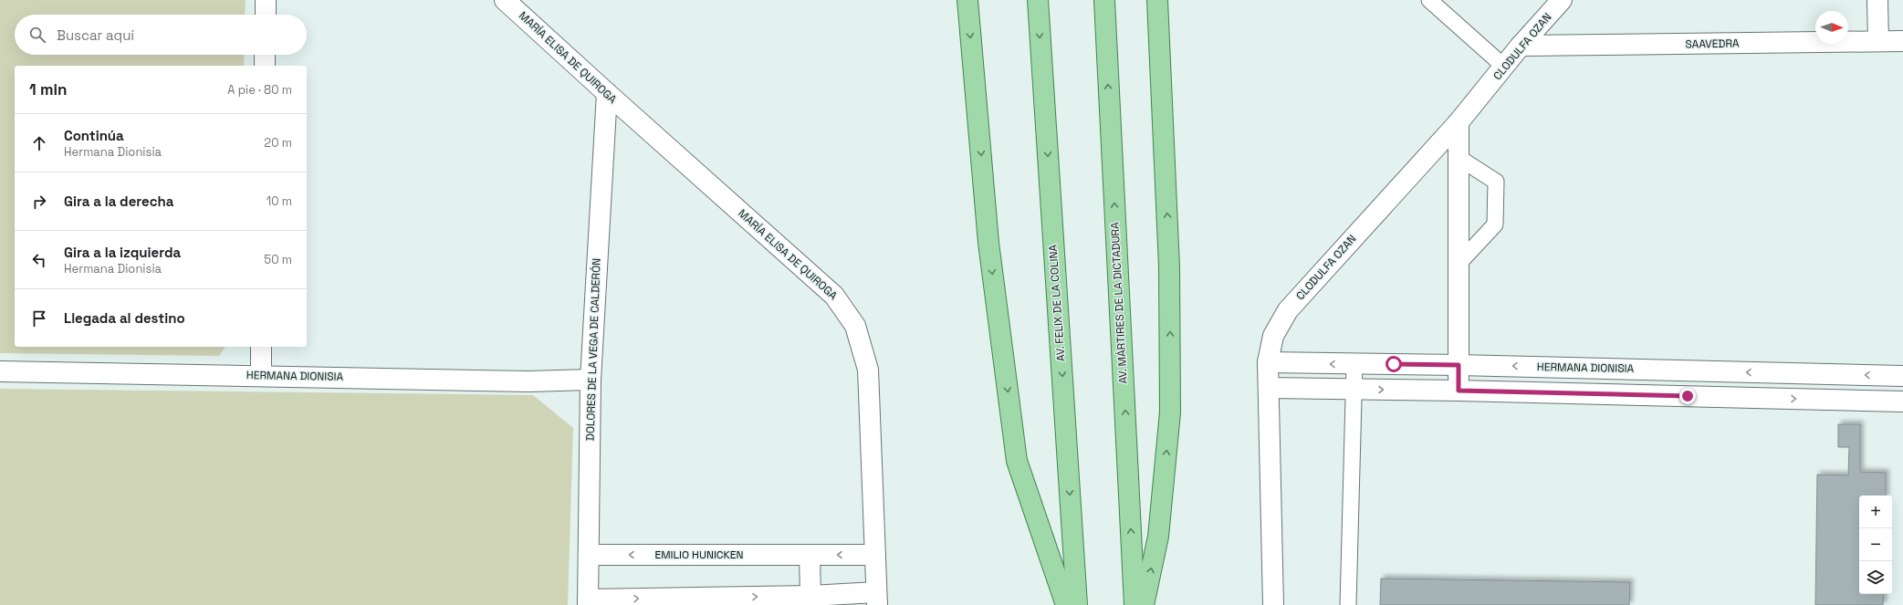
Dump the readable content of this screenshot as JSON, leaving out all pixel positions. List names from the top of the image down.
{
  "streets": {
    "main road": ["AV. FELIX DE LA COLINA", "AV. MÁRTIRES DE LA DICTADURA"],
    "street": [
      "SAAVEDRA",
      "CLODULFA OZAN",
      "MARÍA ELISA DE QUIROGA",
      "DOLORES DE LA VEGA DE CALDERÓN",
      "HERMANA DIONISIA",
      "EMILIO HUNICKEN"
    ]
  },
  "crossings": [
    ["SAAVEDRA", "CLODULFA OZAN"],
    ["CLODULFA OZAN", "HERMANA DIONISIA"],
    ["MARÍA ELISA DE QUIROGA", "DOLORES DE LA VEGA DE CALDERÓN"],
    ["MARÍA ELISA DE QUIROGA", "EMILIO HUNICKEN"],
    ["DOLORES DE LA VEGA DE CALDERÓN", "HERMANA DIONISIA"],
    ["DOLORES DE LA VEGA DE CALDERÓN", "EMILIO HUNICKEN"]
  ],
  "north": "right",
  "page": {
    "search": "Buscar aquí",
    "heading": ["1 min", "A pie · 80 m"],
    "list": [
      ["Continúa", "Hermana Dionisia", "20 m"],
      ["Gira a la derecha", "10 m"],
      ["Gira a la izquierda", "Hermana Dionisia", "50 m"],
      "Llegada al destino"
    ],
    "map_buttons": ["+", "−"]
  }
}
